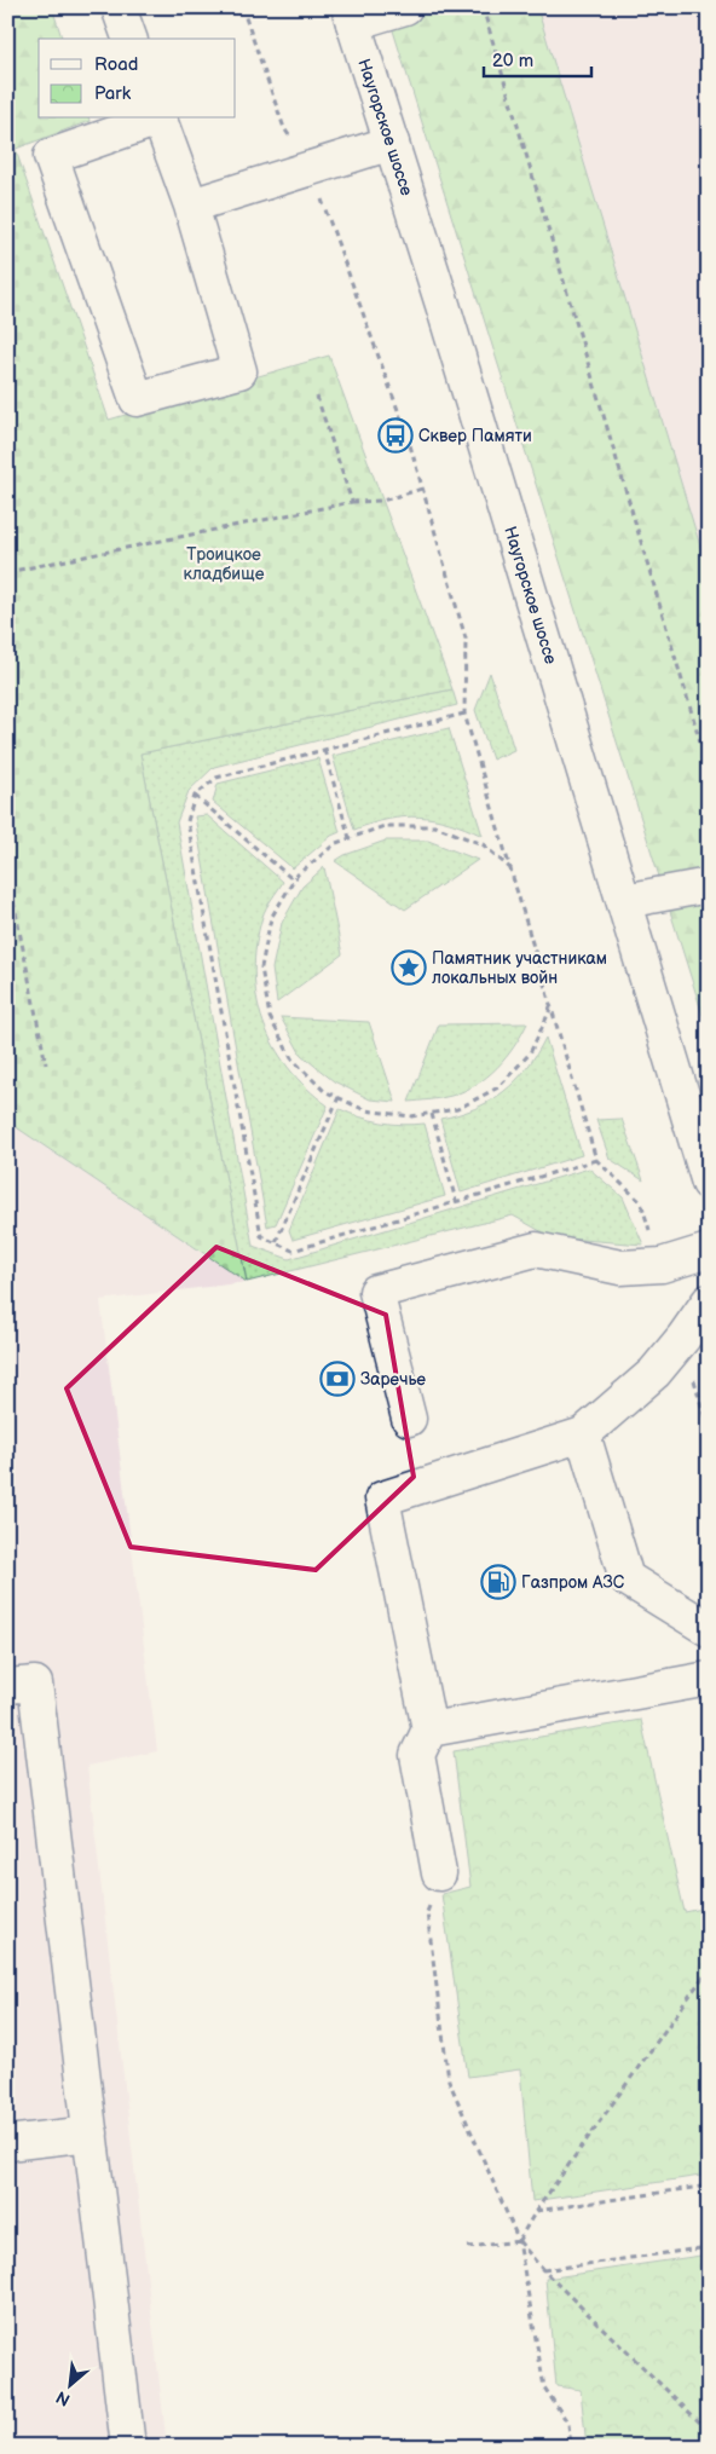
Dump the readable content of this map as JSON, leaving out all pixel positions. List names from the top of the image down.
{
  "streets": {
    "main road": ["Наугорское шоссе"]
  },
  "parks": ["Троицкое кладбище"],
  "places": {
    "bus stop": ["Сквер Памяти"],
    "place": ["Памятник участникам локальных войн"],
    "bank": ["Заречье"],
    "fuel station": ["Газпром АЗС"]
  },
  "legend": ["Road", "Park"],
  "scale_bar": "20 m",
  "north": "bottom left"
}
